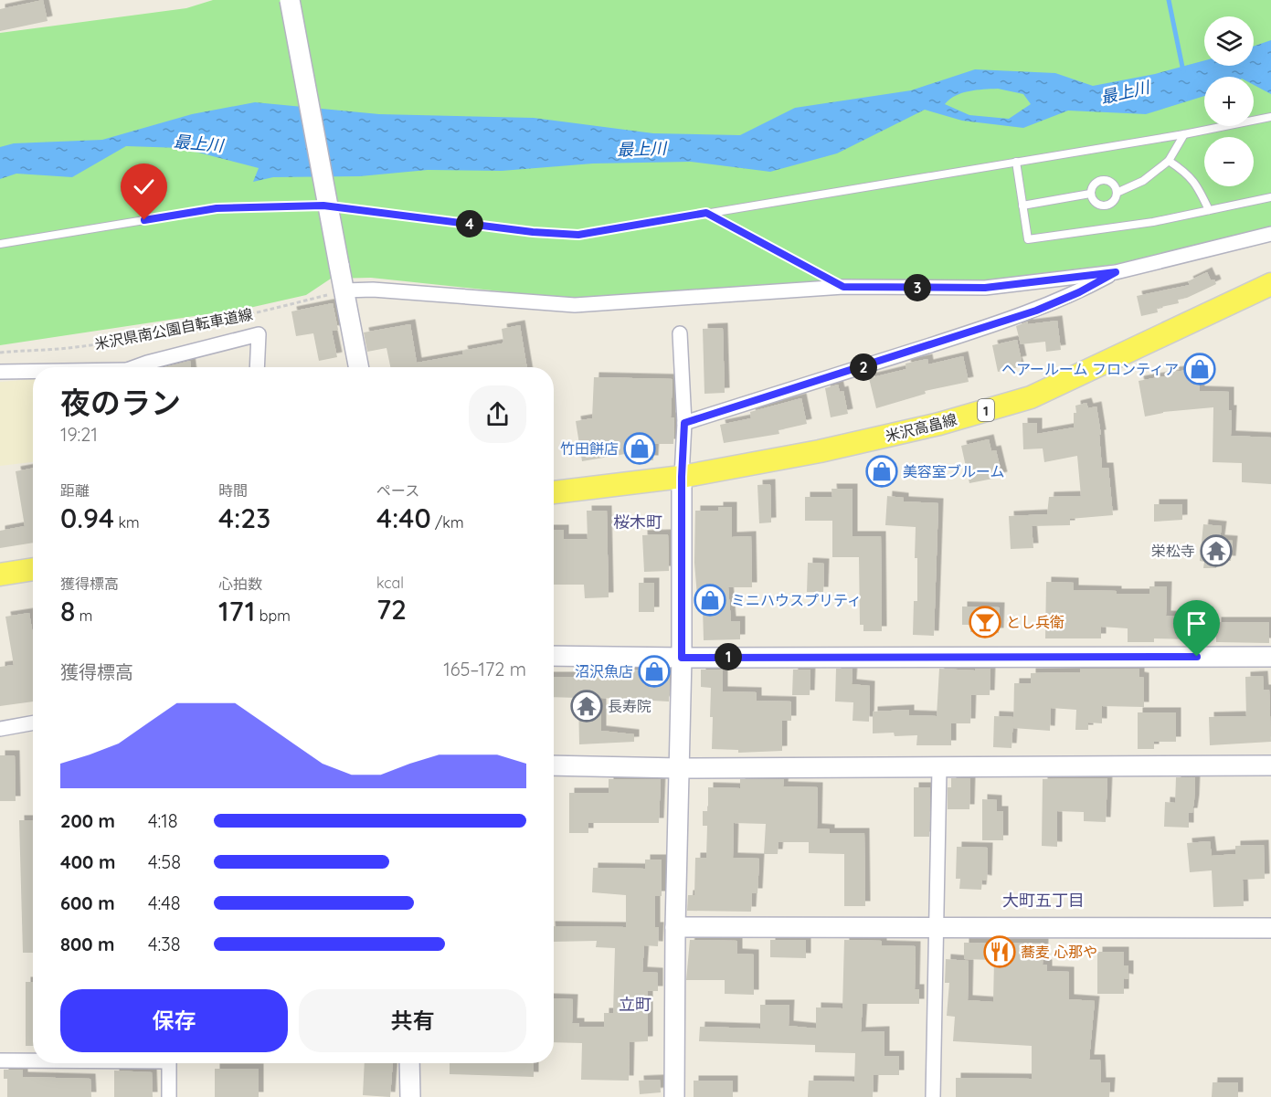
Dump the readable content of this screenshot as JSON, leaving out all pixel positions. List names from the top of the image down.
{
  "streets": {
    "main road": ["1", "米沢高畠線"],
    "path": ["米沢県南公園自転車道線"]
  },
  "districts": ["桜木町", "大町五丁目", "立町"],
  "water": ["最上川"],
  "places": {
    "shop": [
      "ヘアールーム フロンティア",
      "竹田餅店",
      "美容室ブルーム",
      "ミニハウスプリティ",
      "沼沢魚店"
    ],
    "temple": ["栄松寺", "長寿院"],
    "bar": ["とし兵衛"],
    "restaurant": ["蕎麦 心那や"]
  },
  "page": {
    "map_buttons": ["+", "−"],
    "pins": [
      "4",
      "3",
      "2",
      "1"
    ],
    "heading": ["夜のラン", "19:21"],
    "stats": [
      ["距離", "0.94 km"],
      ["時間", "4:23"],
      ["ペース", "4:40 /km"],
      ["獲得標高", "8 m"],
      ["心拍数", "171 bpm"],
      ["kcal", "72"]
    ],
    "chart": ["獲得標高", "165–172 m"],
    "list": [
      {
        "name": "200 m",
        "note": "4:18"
      },
      {
        "name": "400 m",
        "note": "4:58"
      },
      {
        "name": "600 m",
        "note": "4:48"
      },
      {
        "name": "800 m",
        "note": "4:38"
      }
    ],
    "buttons": ["保存", "共有"]
  }
}
